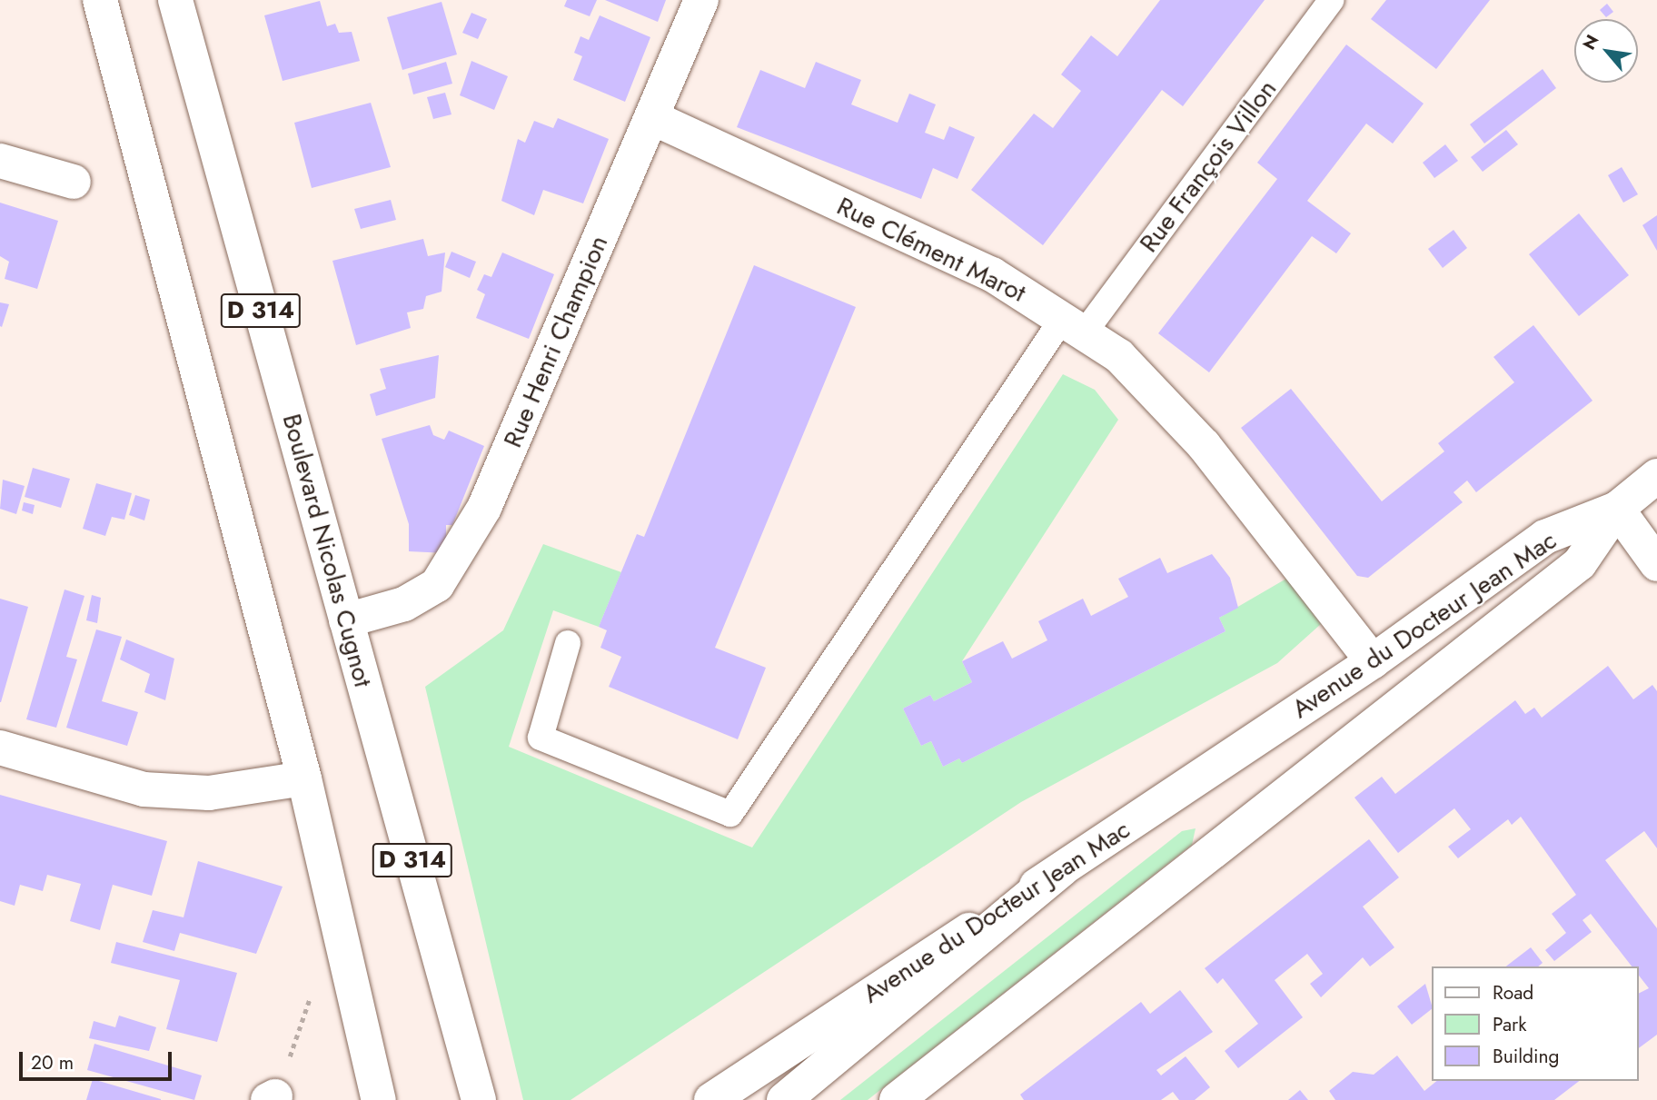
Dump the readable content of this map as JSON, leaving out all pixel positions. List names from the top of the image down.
{
  "streets": {
    "main road": [
      "Rue Clément Marot",
      "D 314",
      "Rue Henri Champion",
      "Boulevard Nicolas Cugnot",
      "Avenue du Docteur Jean Mac"
    ],
    "lane": ["Rue François Villon"]
  },
  "crossings": [
    ["Rue François Villon", "Rue Clément Marot"],
    ["Rue Clément Marot", "Rue Henri Champion"],
    ["Rue Clément Marot", "Avenue du Docteur Jean Mac"],
    ["Rue Henri Champion", "Boulevard Nicolas Cugnot"]
  ],
  "legend": ["Road", "Park", "Building"],
  "scale_bar": "20 m",
  "north": "top left"
}
